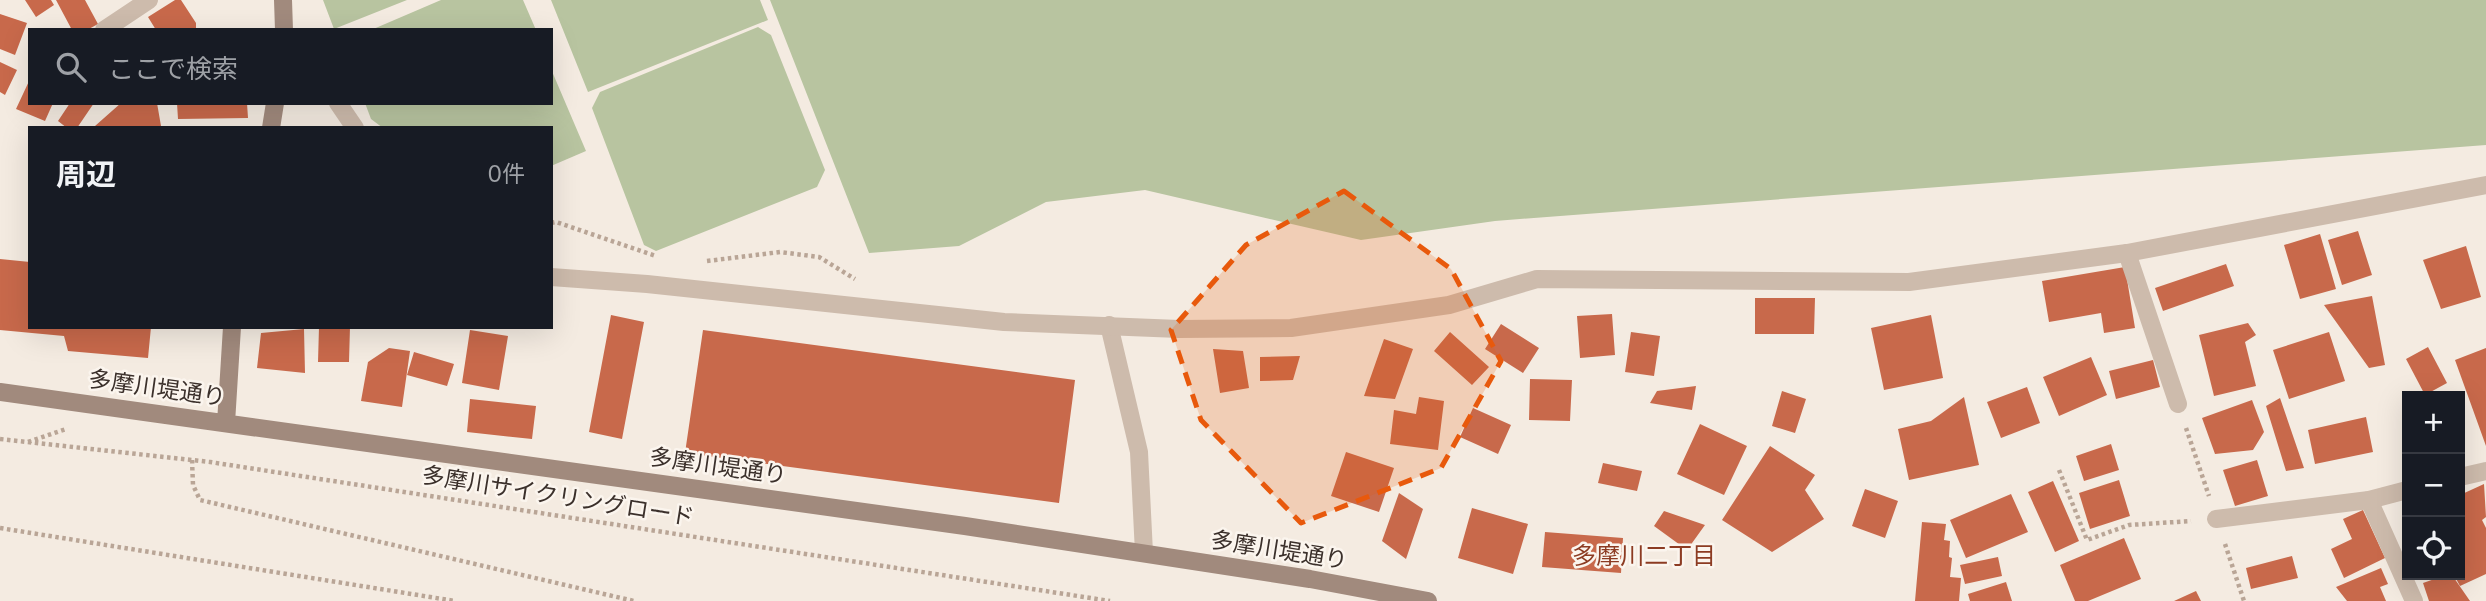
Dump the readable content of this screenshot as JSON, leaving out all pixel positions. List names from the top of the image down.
{
  "streets": {
    "street": ["多摩川堤通り"],
    "path": ["多摩川サイクリングロード"]
  },
  "districts": ["多摩川二丁目"],
  "page": {
    "search": "ここで検索",
    "heading": ["周辺", "0件"],
    "map_buttons": ["+", "−"]
  }
}
